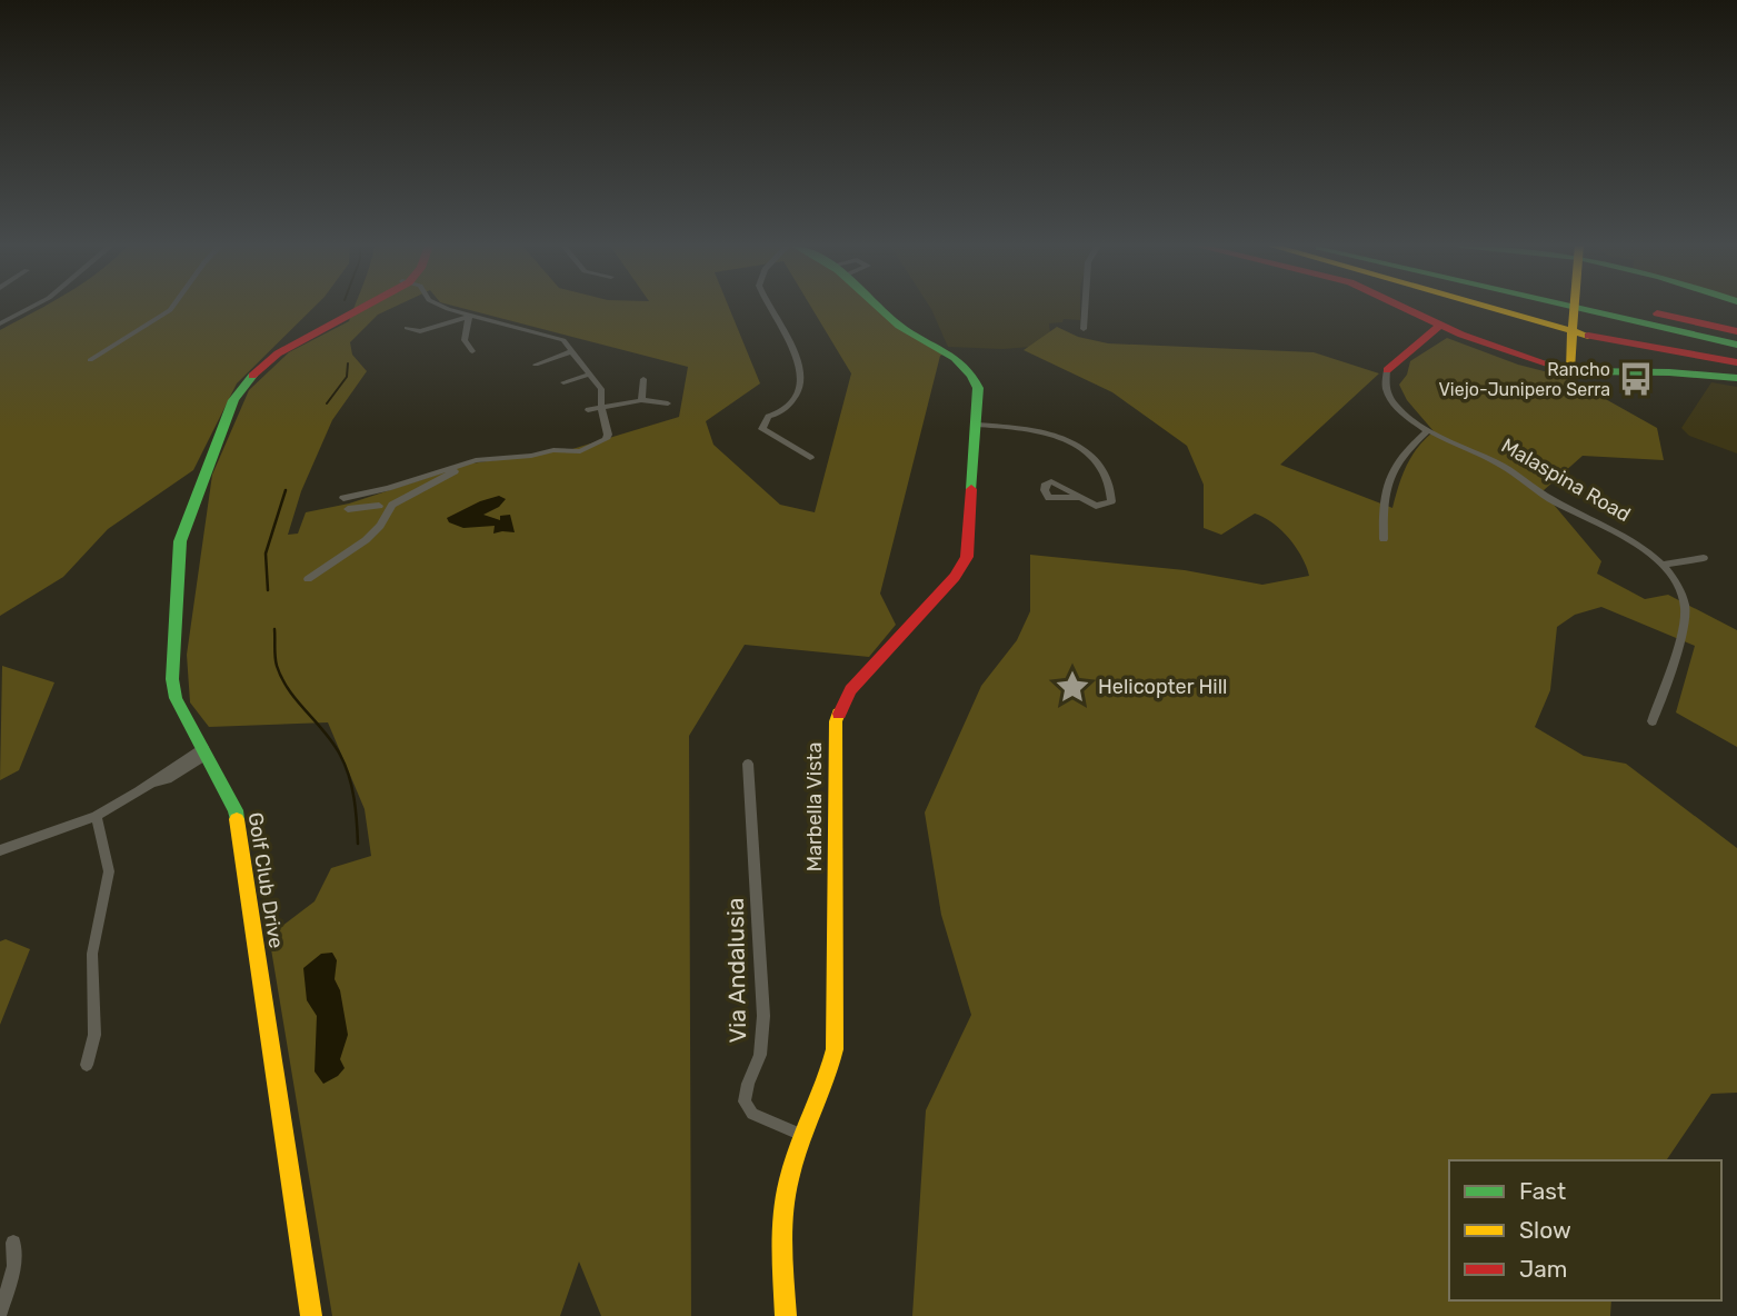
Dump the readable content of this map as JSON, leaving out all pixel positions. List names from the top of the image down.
{
  "streets": {
    "main road": ["Malaspina Road", "Marbella Vista", "Golf Club Drive"],
    "street": ["Via Andalusia"]
  },
  "crossings": [
    ["Marbella Vista", "Via Andalusia"]
  ],
  "places": {
    "bus stop": ["Rancho Viejo-Junipero Serra"],
    "place": ["Helicopter Hill"]
  },
  "legend": ["Fast", "Slow", "Jam"]
}
